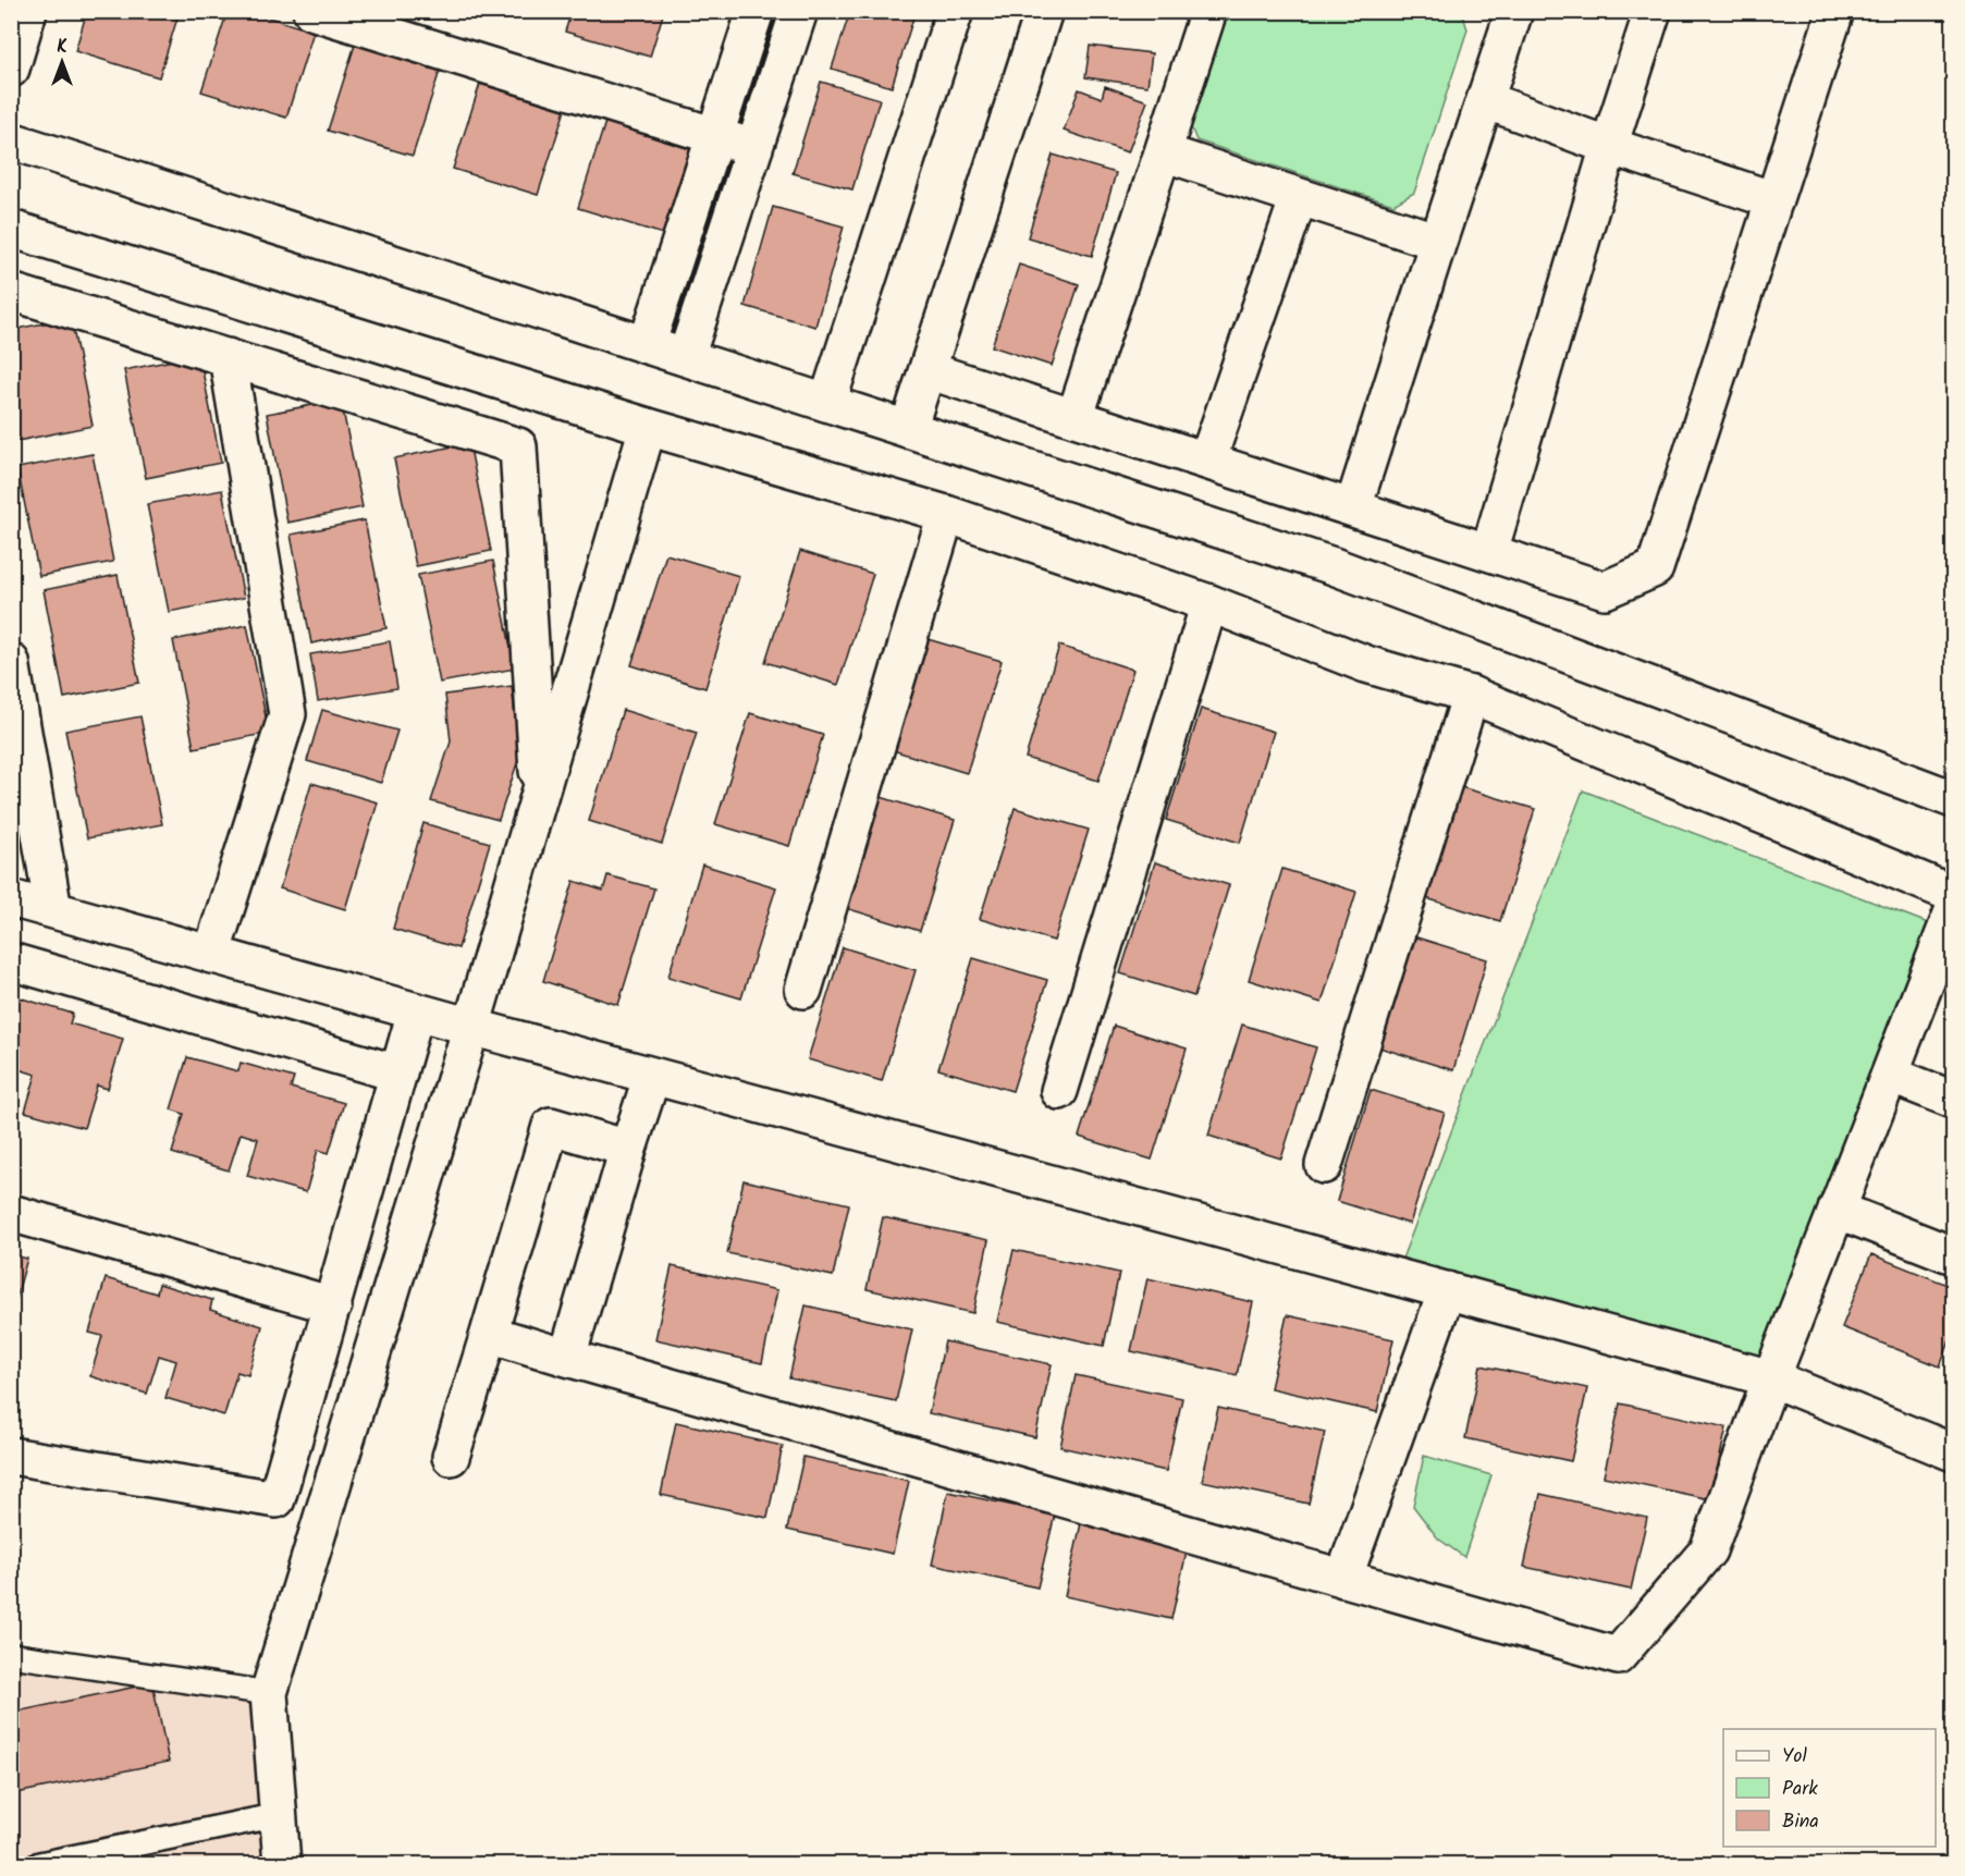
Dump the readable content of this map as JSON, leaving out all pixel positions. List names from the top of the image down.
{
  "legend": ["Yol", "Park", "Bina"],
  "north": "top"
}
